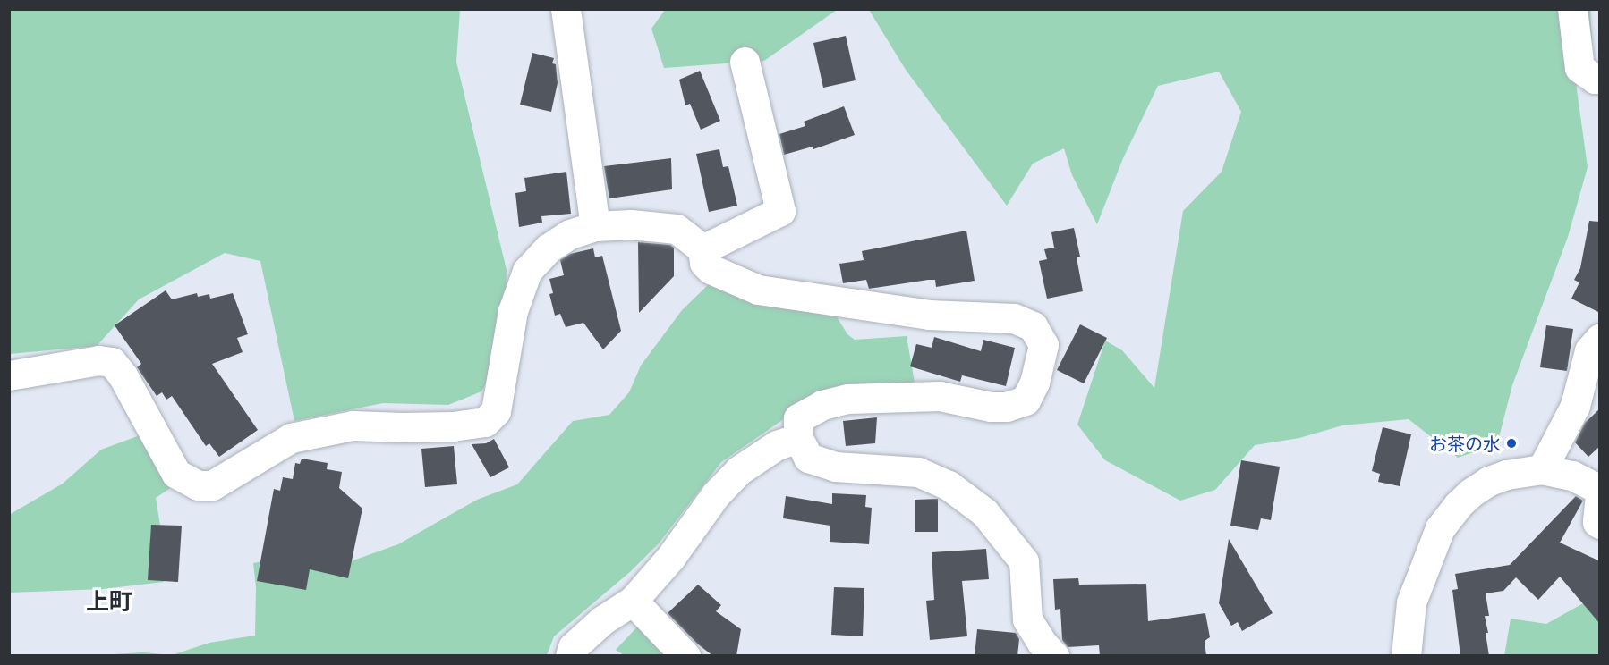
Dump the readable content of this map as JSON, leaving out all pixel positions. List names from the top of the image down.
{
  "districts": ["上町"],
  "places": ["お茶の水"]
}
